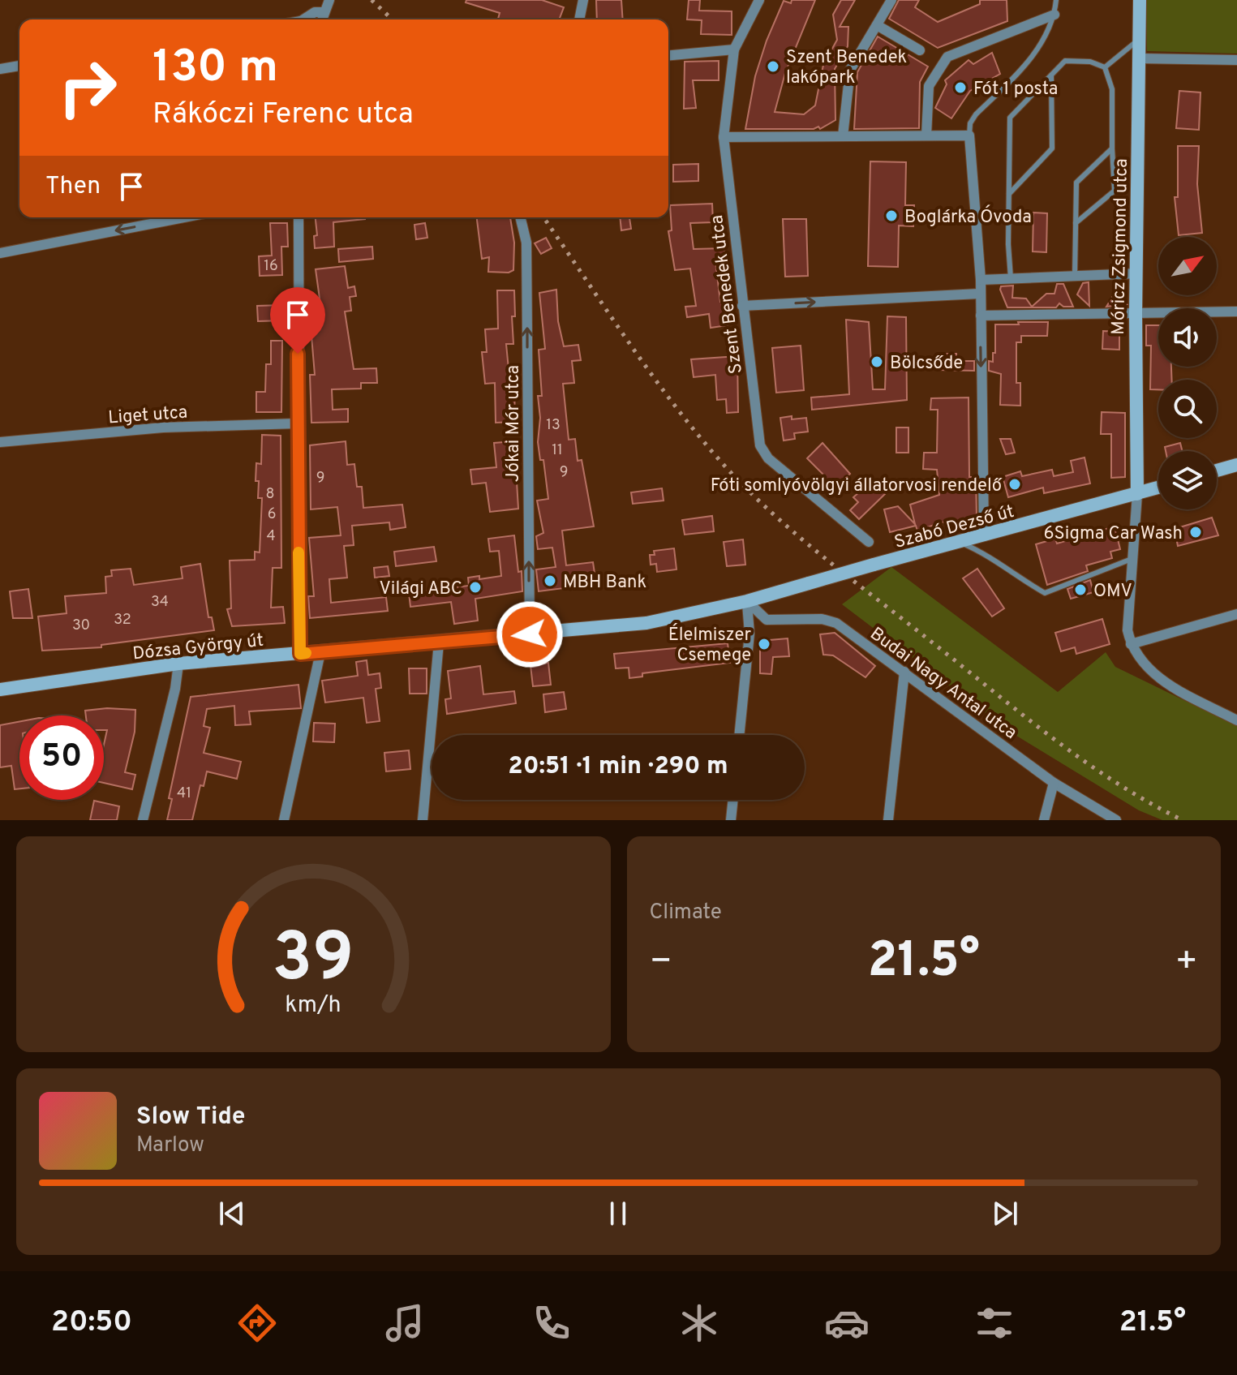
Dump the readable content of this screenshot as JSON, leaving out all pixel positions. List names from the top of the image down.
{
  "streets": {
    "main road": ["Móricz Zsigmond utca", "Szabó Dezső út", "Dózsa György út"],
    "street": [
      "Szent Benedek utca",
      "Liget utca",
      "Jókai Mór utca",
      "Budai Nagy Antal utca"
    ]
  },
  "crossings": [
    ["Móricz Zsigmond utca", "Szabó Dezső út"],
    ["Jókai Mór utca", "Dózsa György út"],
    ["Szabó Dezső út", "Dózsa György út"],
    ["Szabó Dezső út", "Budai Nagy Antal utca"],
    ["Dózsa György út", "Budai Nagy Antal utca"]
  ],
  "one_way": ["Jókai Mór utca"],
  "places": [
    "Szent Benedek lakópark",
    "Fót 1 posta",
    "Boglárka Óvoda",
    "Bölcsőde",
    "Fóti somlyóvölgyi állatorvosi rendelő",
    "6Sigma Car Wash",
    "MBH Bank",
    "Világi ABC",
    "OMV",
    "Élelmiszer Csemege"
  ],
  "house_numbers": [
    "16",
    "13",
    "11",
    "9",
    "9",
    "8",
    "6",
    "4",
    "34",
    "32",
    "30",
    "41"
  ],
  "north": "top right",
  "page": {
    "turn": ["130 m", "Rákóczi Ferenc utca"],
    "then": "Then",
    "limit": "50",
    "trip": "20:51 · 1 min · 290 m",
    "tile": "Climate",
    "heat": ["−", "21.5°", "+"],
    "song": ["Slow Tide", "Marlow"],
    "tabs": ["20:50", "21.5°"],
    "gauge": ["39", "km/h"]
  }
}
